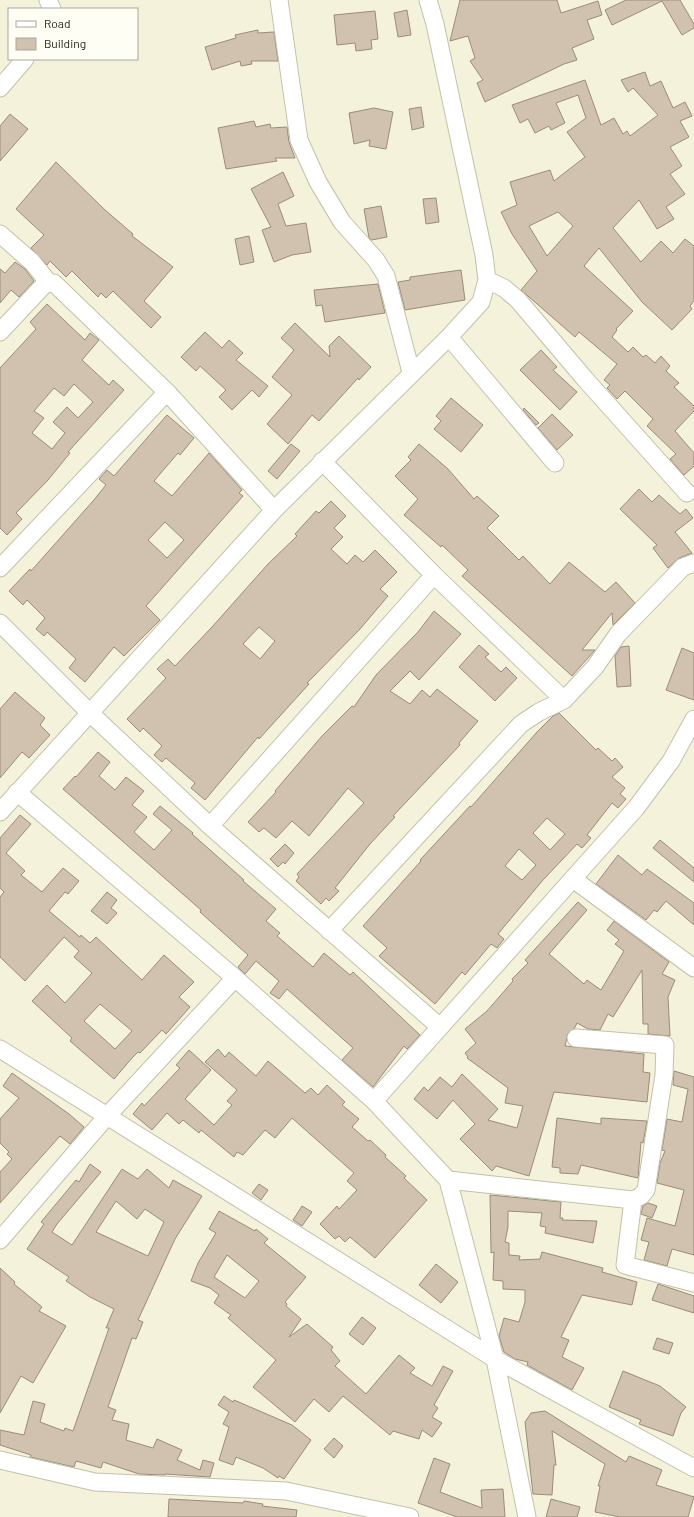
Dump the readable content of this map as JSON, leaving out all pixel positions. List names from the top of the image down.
{
  "legend": ["Road", "Building"]
}
